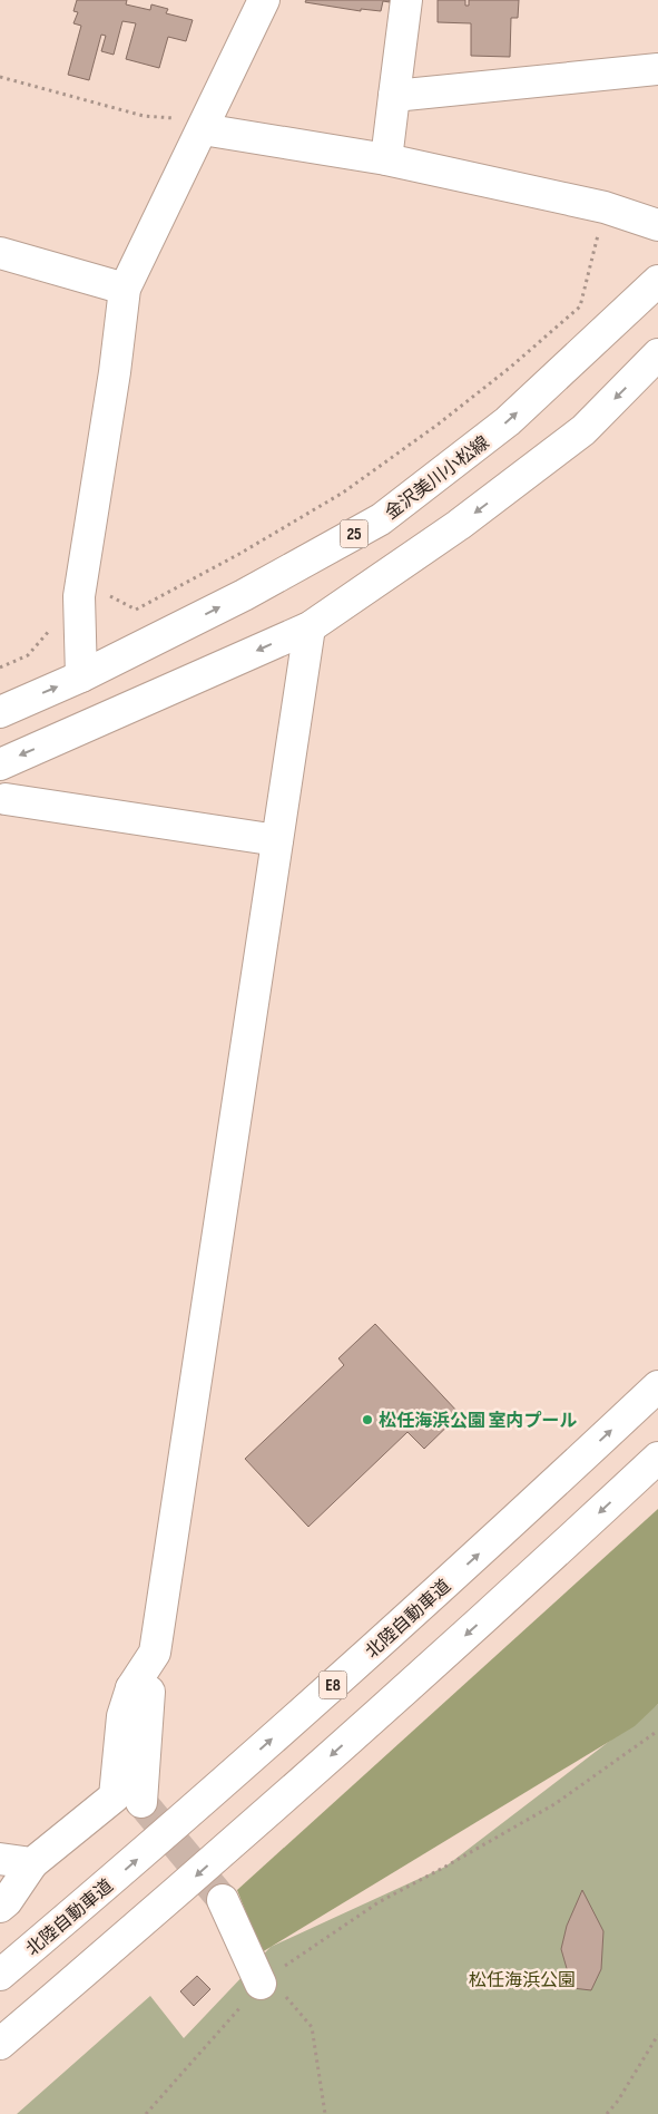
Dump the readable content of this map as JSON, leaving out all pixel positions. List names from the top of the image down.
{
  "streets": {
    "main road": [
      "金沢美川小松線",
      "25",
      "北陸自動車道",
      "E8"
    ]
  },
  "parks": ["松任海浜公園"],
  "places": ["松任海浜公園 室内プール"]
}
